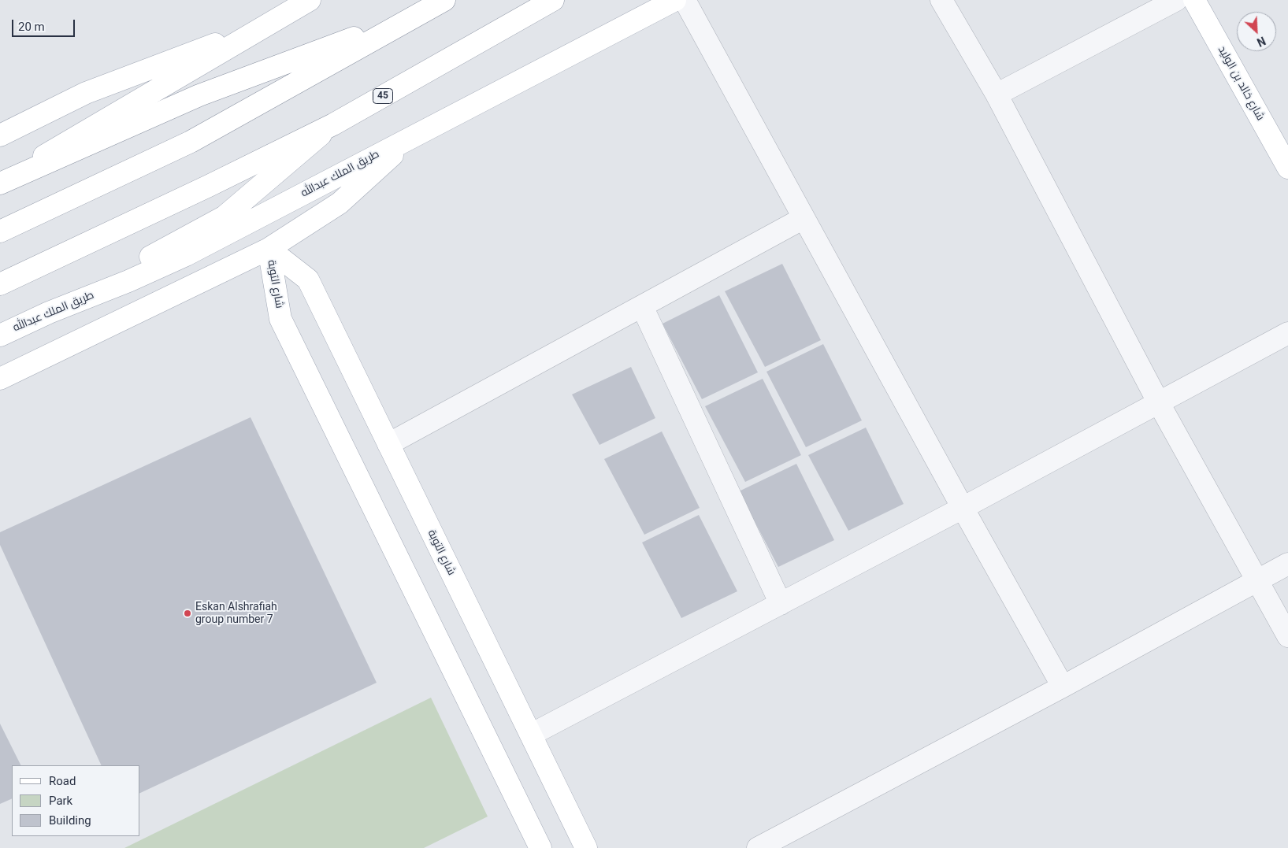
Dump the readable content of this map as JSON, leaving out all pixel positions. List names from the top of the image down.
{
  "streets": {
    "main road": [
      "شارع خالد بن الوليد",
      "45",
      "طريق الملك عبدالله",
      "شارع التوبة"
    ]
  },
  "places": ["Eskan Alshrafiah group number 7"],
  "legend": ["Road", "Park", "Building"],
  "scale_bar": "20 m",
  "north": "bottom right"
}
